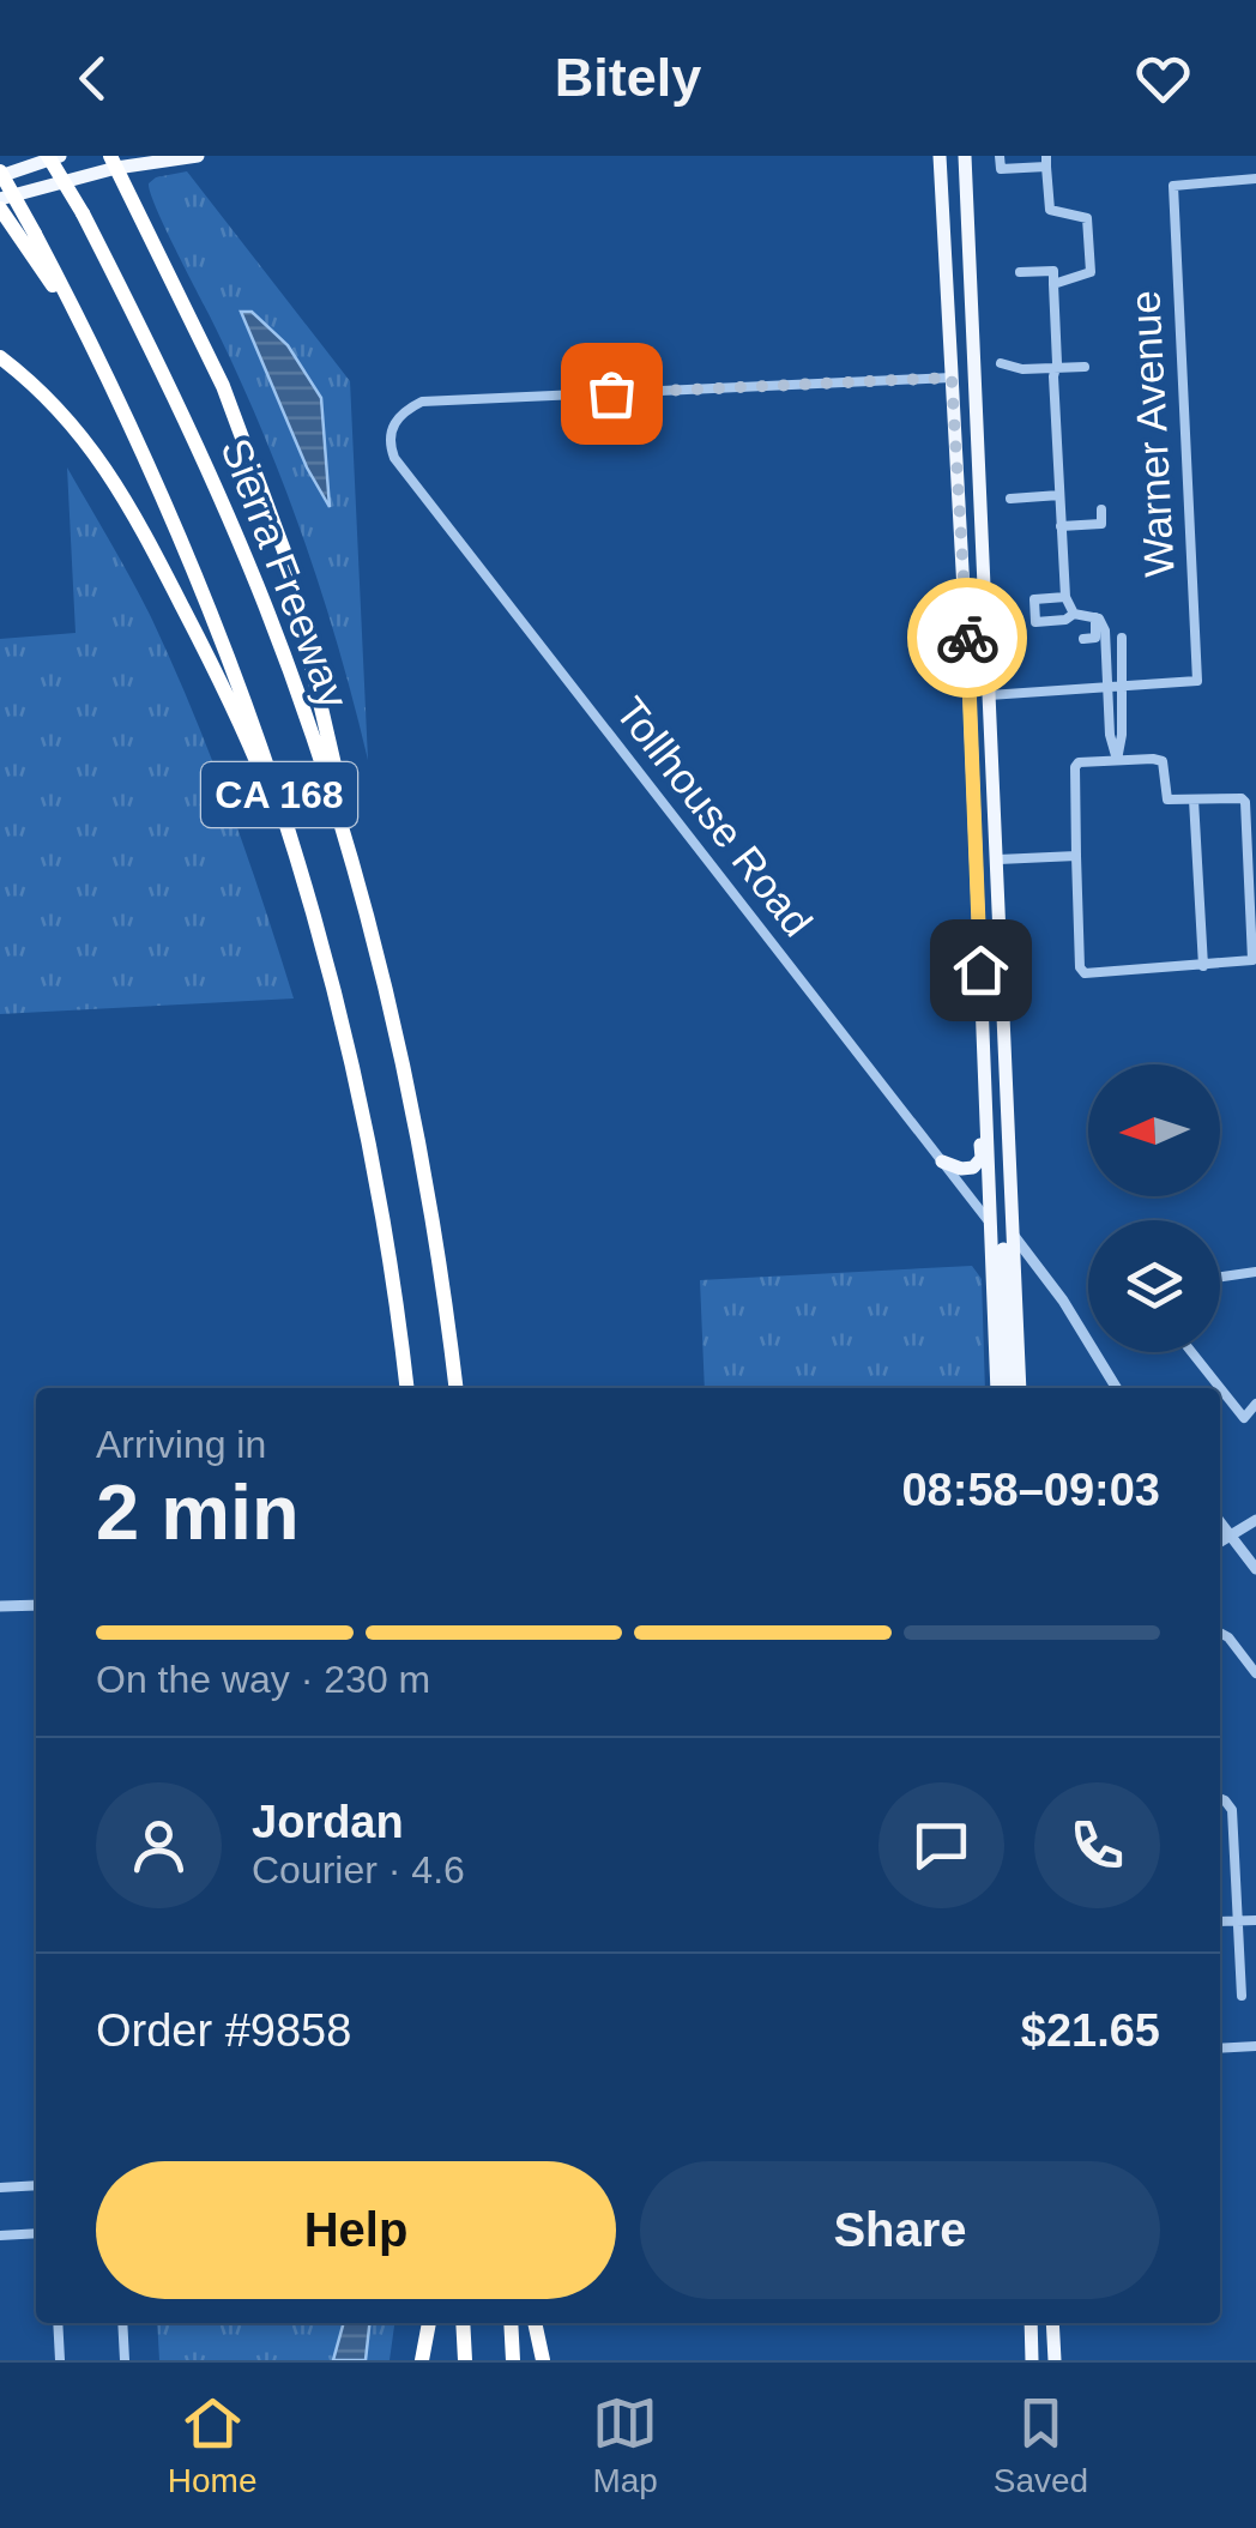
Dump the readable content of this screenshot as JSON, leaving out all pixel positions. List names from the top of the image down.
{
  "streets": {
    "highway": ["Sierra Freeway", "CA 168"],
    "street": ["Warner Avenue", "Tollhouse Road"]
  },
  "north": "left",
  "page": {
    "header": "Bitely",
    "heading": ["2 min", "Arriving in", "08:58–09:03"],
    "panel": [
      "Jordan",
      "Courier · 4.6",
      "Order #9858",
      "$21.65"
    ],
    "bar": "On the way · 230 m",
    "buttons": ["Help", "Share"],
    "tabs": ["Home", "Map", "Saved"]
  }
}
